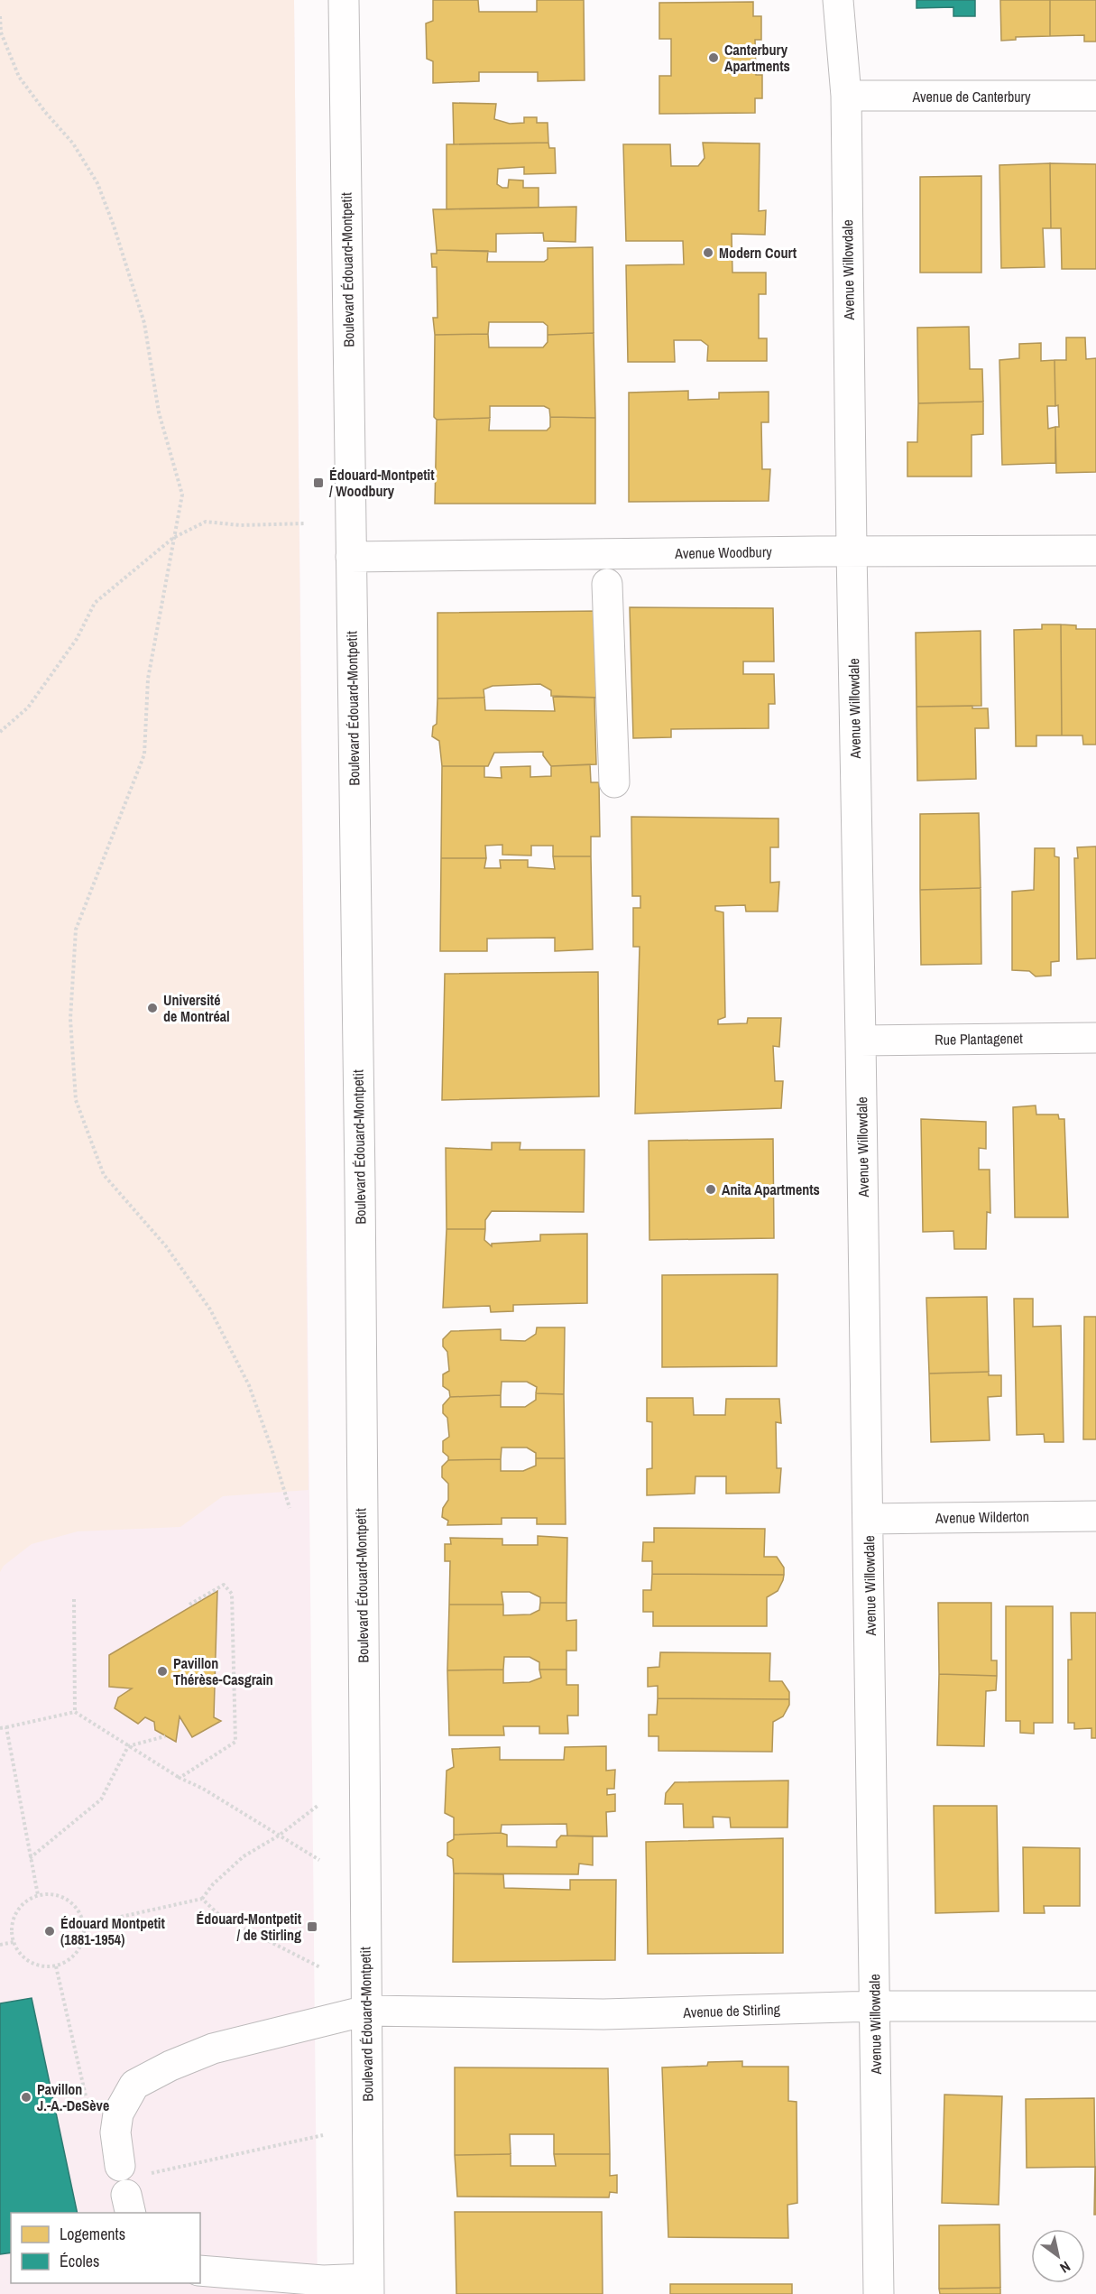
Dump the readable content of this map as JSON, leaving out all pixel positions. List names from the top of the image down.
{
  "streets": {
    "street": [
      "Avenue de Canterbury",
      "Boulevard Édouard-Montpetit",
      "Avenue Willowdale",
      "Avenue Woodbury",
      "Rue Plantagenet",
      "Avenue Wilderton",
      "Avenue de Stirling"
    ]
  },
  "crossings": [
    ["Avenue de Canterbury", "Avenue Willowdale"],
    ["Boulevard Édouard-Montpetit", "Avenue Woodbury"],
    ["Boulevard Édouard-Montpetit", "Avenue de Stirling"],
    ["Avenue Willowdale", "Avenue Woodbury"],
    ["Avenue Willowdale", "Rue Plantagenet"],
    ["Avenue Willowdale", "Avenue Wilderton"],
    ["Avenue Willowdale", "Avenue de Stirling"]
  ],
  "places": {
    "other": [
      "Canterbury Apartments",
      "Modern Court",
      "Université de Montréal",
      "Anita Apartments",
      "Pavillon Thérèse-Casgrain",
      "Édouard Montpetit (1881-1954)",
      "Pavillon J.-A.-DeSève"
    ],
    "transit": ["Édouard-Montpetit / Woodbury", "Édouard-Montpetit / de Stirling"]
  },
  "legend": ["Logements", "Écoles"],
  "north": "bottom right"
}
